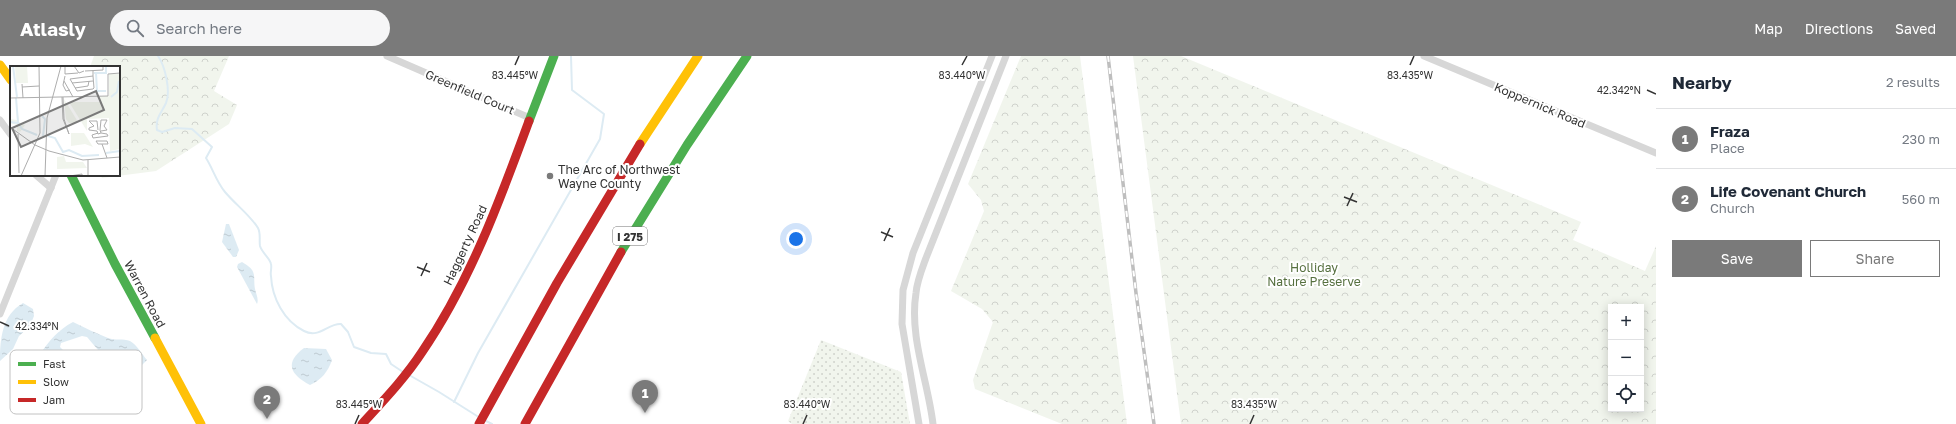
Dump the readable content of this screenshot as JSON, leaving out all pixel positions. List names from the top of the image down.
{
  "streets": {
    "main road": ["I 275", "Haggerty Road", "Warren Road"],
    "street": ["Greenfield Court", "Koppernick Road"]
  },
  "crossings": [
    ["Greenfield Court", "Haggerty Road"]
  ],
  "parks": ["Holliday Nature Preserve"],
  "places": ["The Arc of Northwest Wayne County"],
  "legend": ["Fast", "Slow", "Jam"],
  "page": {
    "header": "Atlasly",
    "search": "Search here",
    "nav": ["Map", "Directions", "Saved"],
    "heading": ["Nearby", "2 results"],
    "list": [
      {
        "mark": "1",
        "name": "Fraza",
        "note": "Place",
        "value": "230 m"
      },
      {
        "mark": "2",
        "name": "Life Covenant Church",
        "note": "Church",
        "value": "560 m"
      }
    ],
    "buttons": ["Save", "Share"],
    "map_buttons": ["+", "−"],
    "pins": ["1", "2"]
  },
  "coordinates": [
    "83.445°W",
    "83.440°W",
    "83.435°W",
    "42.342°N",
    "42.334°N"
  ]
}
